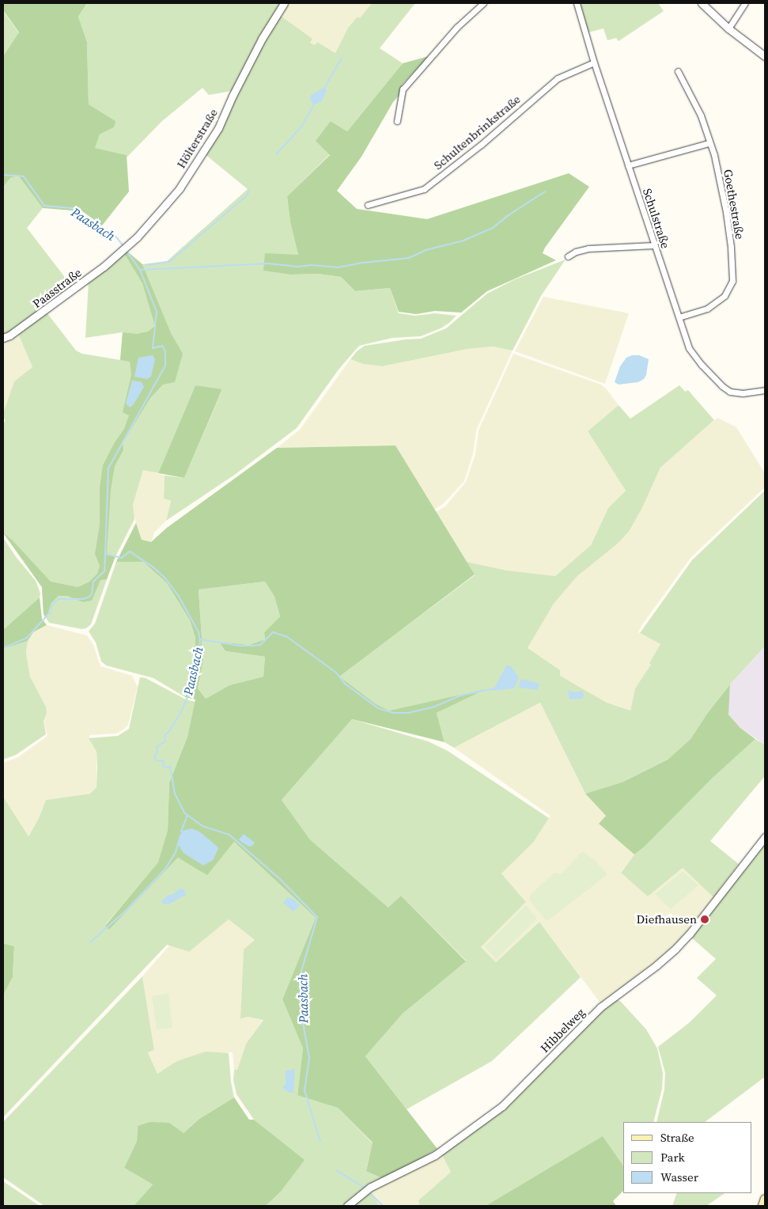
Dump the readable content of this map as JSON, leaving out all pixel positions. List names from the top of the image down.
{
  "streets": {
    "street": [
      "Schultenbrinkstraße",
      "Hölterstraße",
      "Goethestraße",
      "Schulstraße",
      "Paasstraße",
      "Hibbelweg"
    ]
  },
  "crossings": [
    ["Schultenbrinkstraße", "Schulstraße"],
    ["Hölterstraße", "Paasstraße"],
    ["Goethestraße", "Schulstraße"]
  ],
  "water": ["Paasbach"],
  "places": ["Diefhausen"],
  "legend": ["Straße", "Park", "Wasser"]
}
